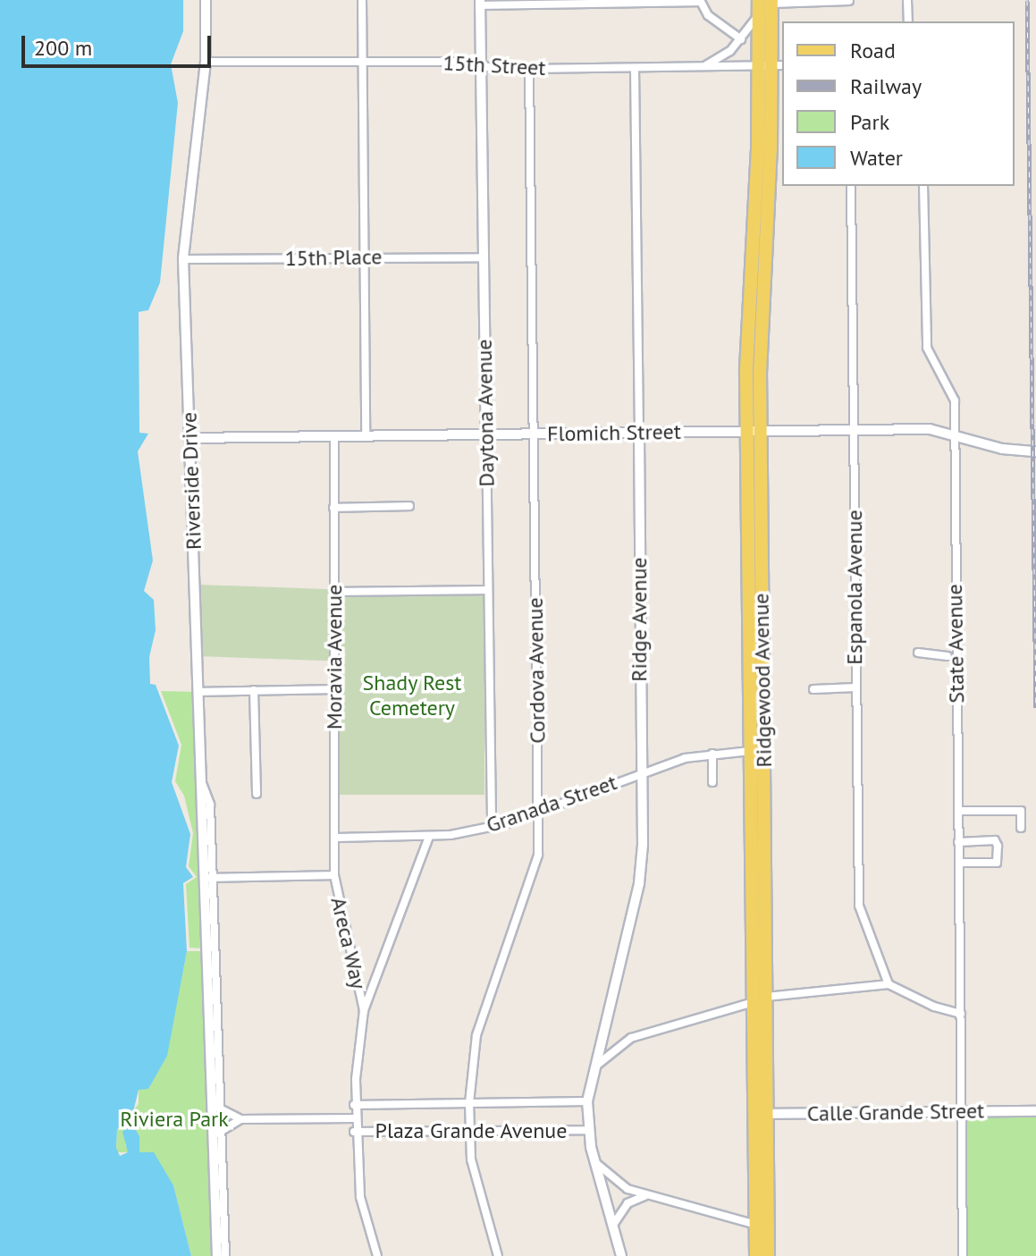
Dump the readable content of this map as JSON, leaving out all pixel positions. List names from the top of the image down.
{
  "streets": {
    "main road": ["Ridgewood Avenue"],
    "street": [
      "15th Street",
      "15th Place",
      "Daytona Avenue",
      "Flomich Street",
      "Riverside Drive",
      "Espanola Avenue",
      "Ridge Avenue",
      "State Avenue",
      "Moravia Avenue",
      "Cordova Avenue",
      "Granada Street",
      "Areca Way",
      "Calle Grande Street",
      "Plaza Grande Avenue"
    ]
  },
  "crossings": [
    ["15th Street", "Daytona Avenue"],
    ["15th Street", "Riverside Drive"],
    ["15th Street", "Ridge Avenue"],
    ["15th Street", "Cordova Avenue"],
    ["15th Street", "Ridgewood Avenue"],
    ["15th Place", "Daytona Avenue"],
    ["15th Place", "Riverside Drive"],
    ["Daytona Avenue", "Flomich Street"],
    ["Daytona Avenue", "Granada Street"],
    ["Flomich Street", "Riverside Drive"],
    ["Flomich Street", "Espanola Avenue"],
    ["Flomich Street", "Ridge Avenue"],
    ["Flomich Street", "State Avenue"],
    ["Flomich Street", "Moravia Avenue"],
    ["Flomich Street", "Cordova Avenue"],
    ["Flomich Street", "Ridgewood Avenue"],
    ["Riverside Drive", "Plaza Grande Avenue"],
    ["Ridge Avenue", "Granada Street"],
    ["Ridge Avenue", "Plaza Grande Avenue"],
    ["State Avenue", "Calle Grande Street"],
    ["Moravia Avenue", "Granada Street"],
    ["Moravia Avenue", "Areca Way"],
    ["Cordova Avenue", "Granada Street"],
    ["Cordova Avenue", "Plaza Grande Avenue"],
    ["Ridgewood Avenue", "Granada Street"],
    ["Ridgewood Avenue", "Calle Grande Street"]
  ],
  "parks": ["Shady Rest Cemetery", "Riviera Park"],
  "legend": [
    "Road",
    "Railway",
    "Park",
    "Water"
  ],
  "scale_bar": "200 m"
}
